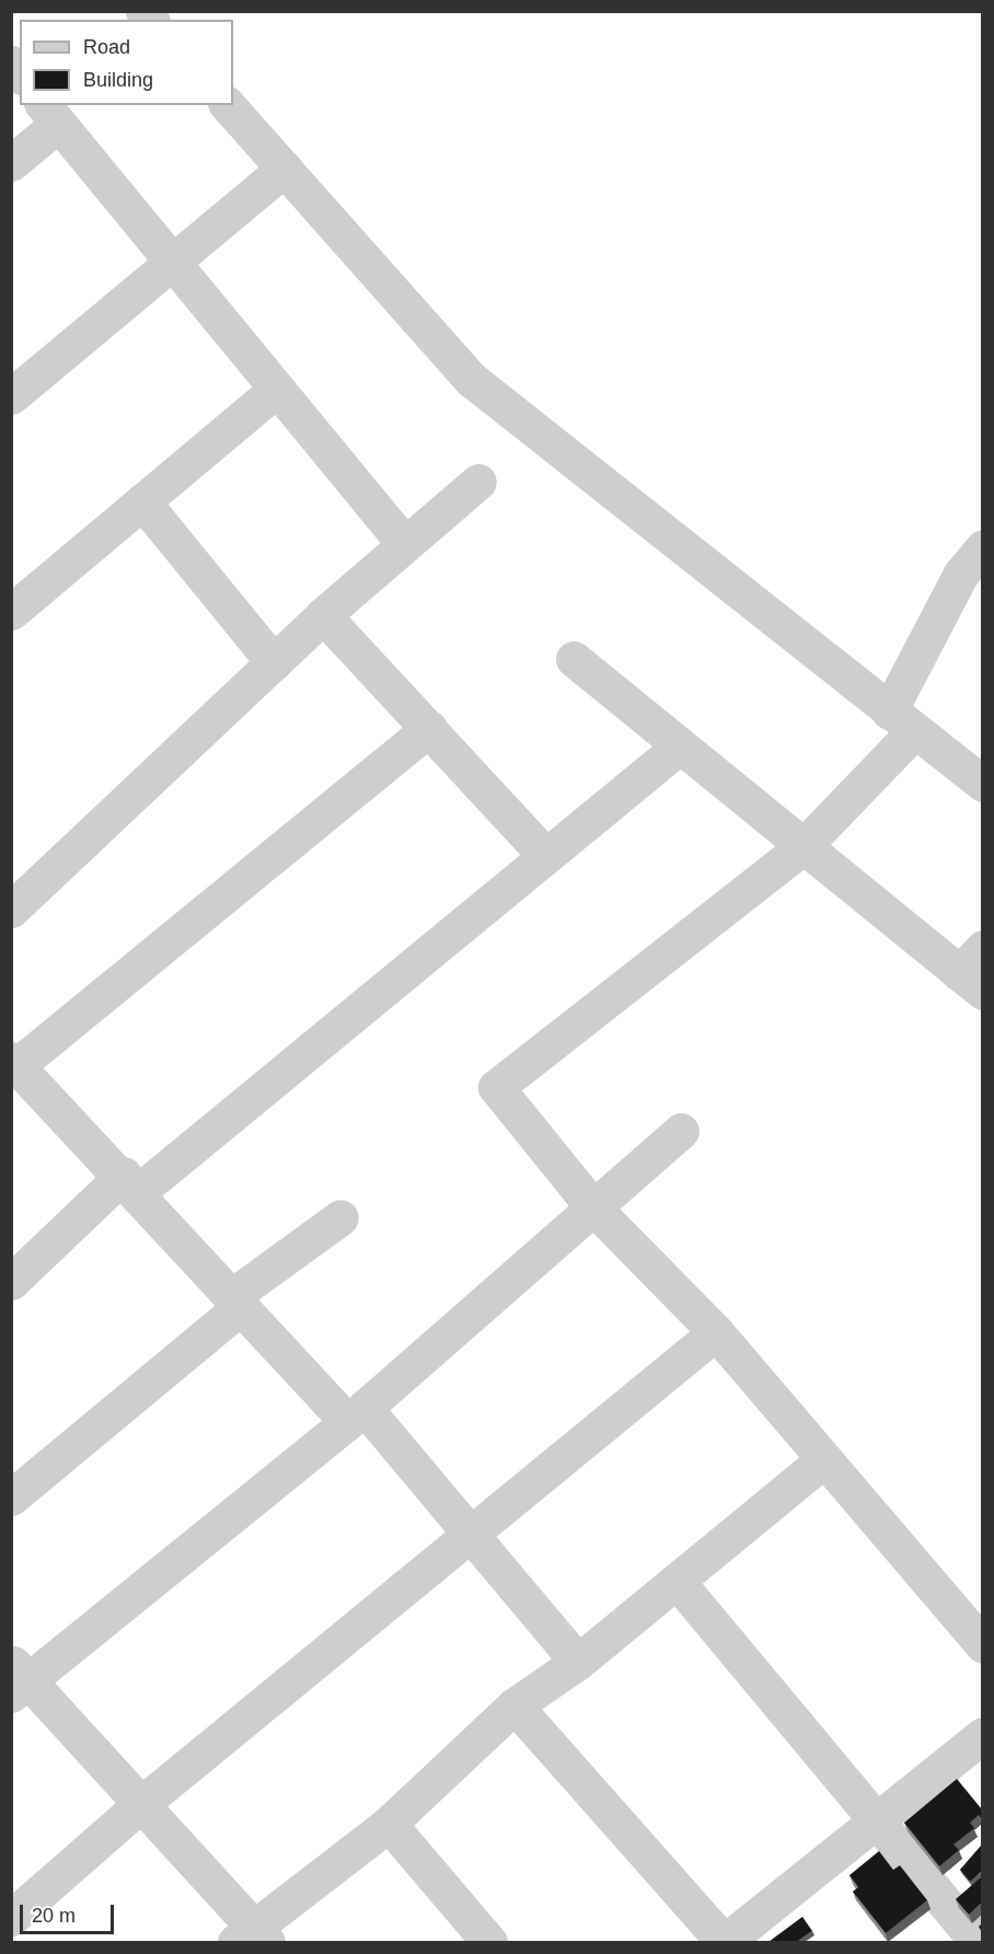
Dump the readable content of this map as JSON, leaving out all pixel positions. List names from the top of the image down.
{
  "legend": ["Road", "Building"],
  "scale_bar": "20 m"
}
